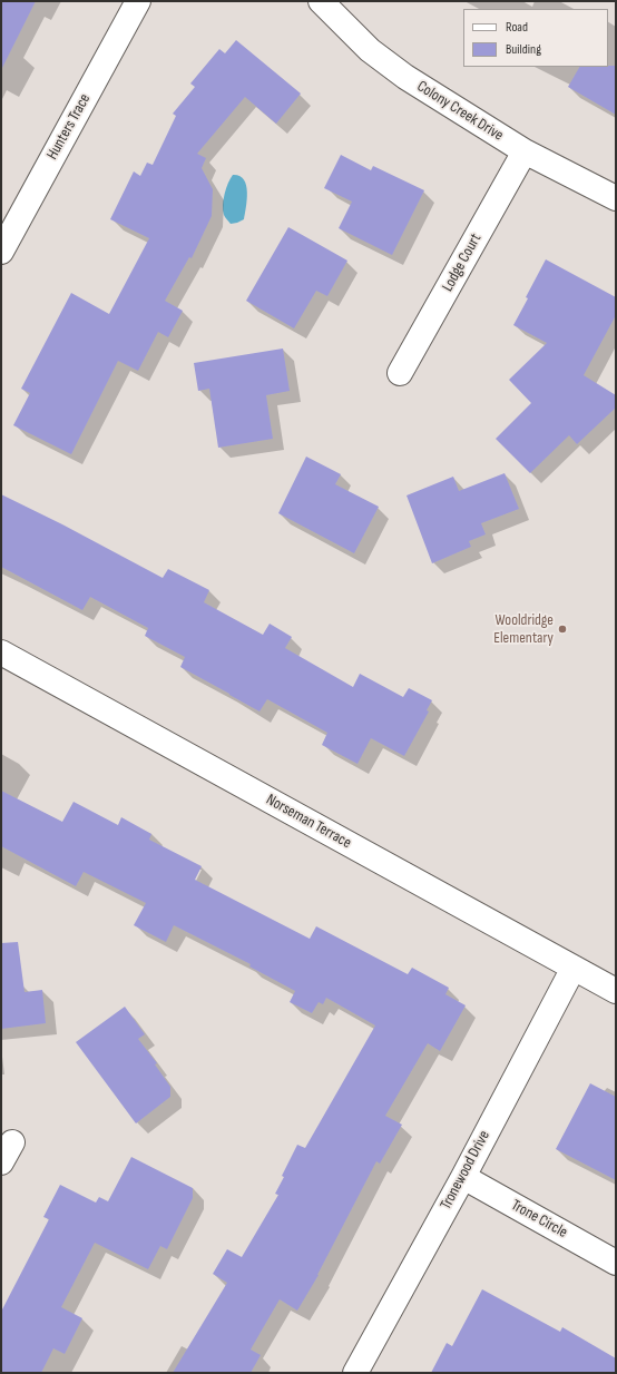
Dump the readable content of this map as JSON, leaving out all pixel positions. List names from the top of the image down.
{
  "streets": {
    "street": [
      "Colony Creek Drive",
      "Hunters Trace",
      "Lodge Court",
      "Norseman Terrace",
      "Tronewood Drive",
      "Trone Circle"
    ]
  },
  "crossings": [
    ["Colony Creek Drive", "Lodge Court"],
    ["Norseman Terrace", "Tronewood Drive"],
    ["Tronewood Drive", "Trone Circle"]
  ],
  "places": ["Wooldridge Elementary"],
  "legend": ["Road", "Building"]
}
